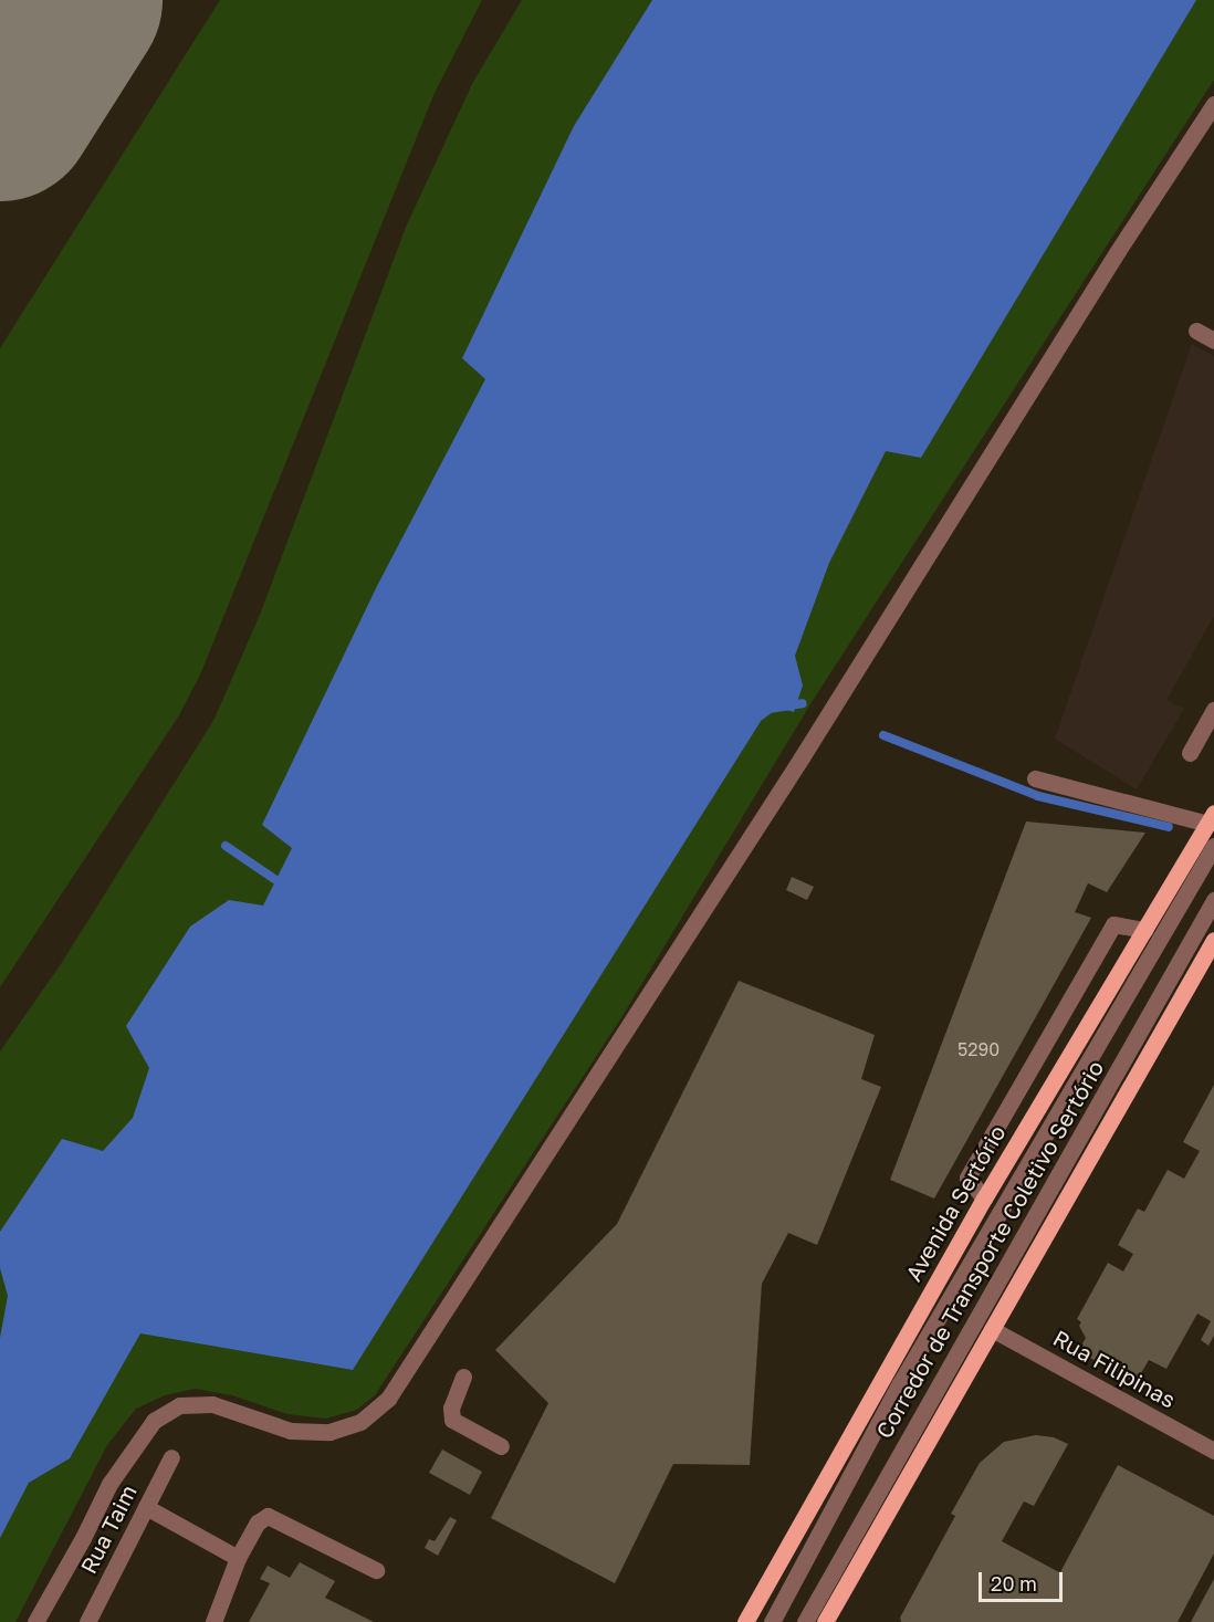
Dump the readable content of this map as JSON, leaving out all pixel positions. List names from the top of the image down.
{
  "streets": {
    "main road": ["Avenida Sertório"],
    "street": ["Corredor de Transporte Coletivo Sertório", "Rua Filipinas", "Rua Taim"]
  },
  "house_numbers": ["5290"],
  "scale_bar": "20 m"
}
